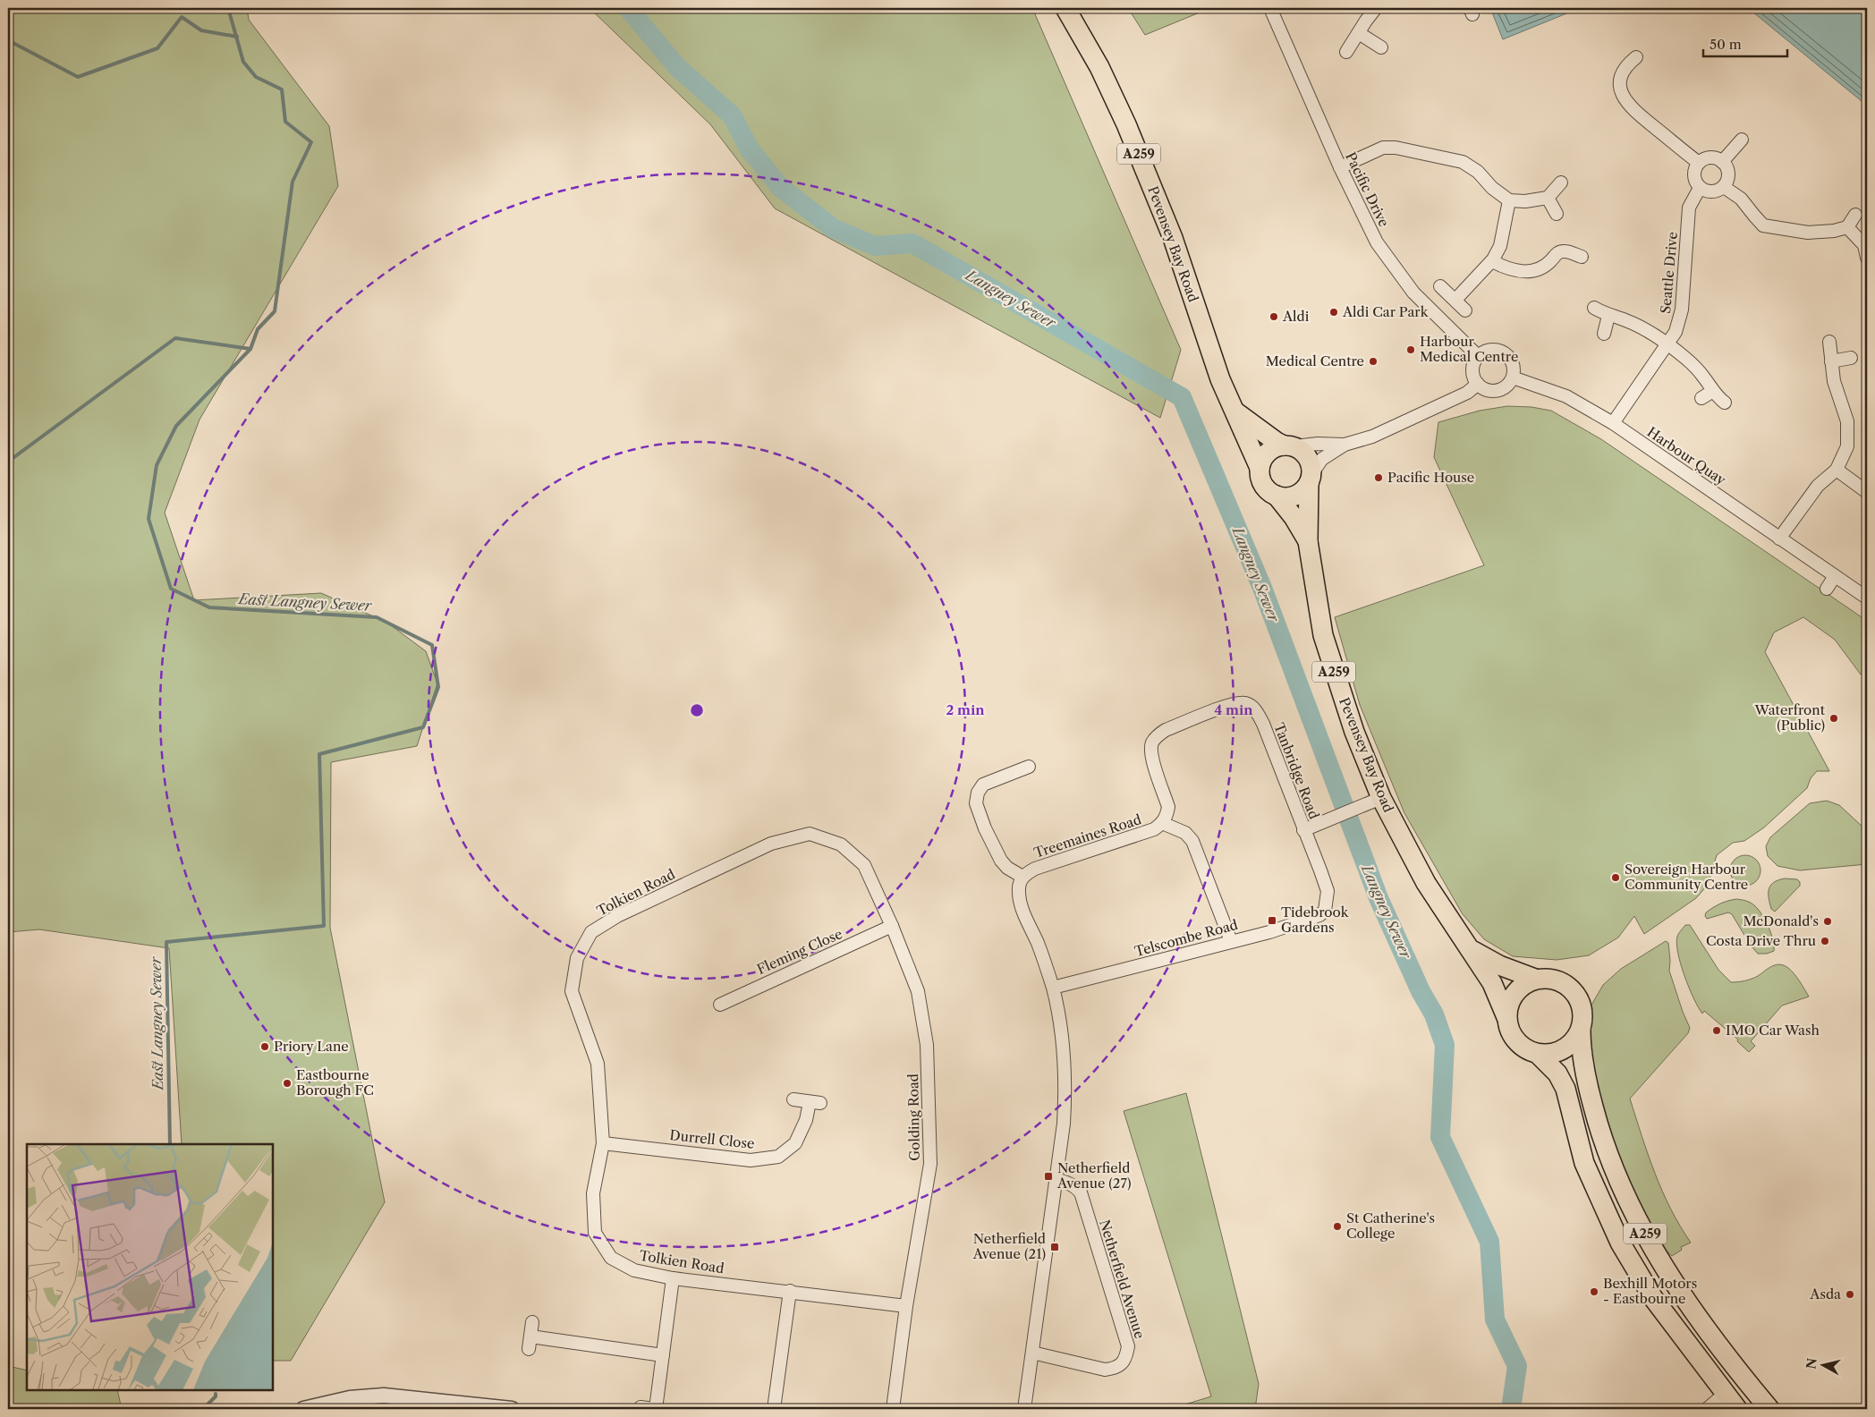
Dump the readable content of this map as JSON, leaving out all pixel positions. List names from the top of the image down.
{
  "streets": {
    "main road": ["A259", "Pevensey Bay Road"],
    "street": [
      "Pacific Drive",
      "Seattle Drive",
      "Harbour Quay",
      "Tanbridge Road",
      "Treemaines Road",
      "Tolkien Road",
      "Telscombe Road",
      "Fleming Close",
      "Golding Road",
      "Durrell Close",
      "Netherfield Avenue"
    ]
  },
  "crossings": [
    ["A259", "Pevensey Bay Road"],
    ["Pacific Drive", "Harbour Quay"],
    ["Pevensey Bay Road", "Tanbridge Road"],
    ["Seattle Drive", "Harbour Quay"],
    ["Tanbridge Road", "Treemaines Road"],
    ["Tanbridge Road", "Telscombe Road"],
    ["Tolkien Road", "Golding Road"],
    ["Tolkien Road", "Durrell Close"],
    ["Fleming Close", "Golding Road"]
  ],
  "water": ["Langney Sewer", "East Langney Sewer"],
  "places": {
    "other": [
      "Aldi Car Park",
      "Aldi",
      "Harbour Medical Centre",
      "Medical Centre",
      "Pacific House",
      "Waterfront (Public)",
      "Sovereign Harbour Community Centre",
      "McDonald's",
      "Costa Drive Thru",
      "IMO Car Wash",
      "Priory Lane",
      "Eastbourne Borough FC",
      "St Catherine's College",
      "Bexhill Motors - Eastbourne",
      "Asda"
    ],
    "transit": ["Tidebrook Gardens", "Netherfield Avenue (27)", "Netherfield Avenue (21)"]
  },
  "scale_bar": "50 m",
  "north": "left",
  "rings": ["2 min", "4 min"]
}
